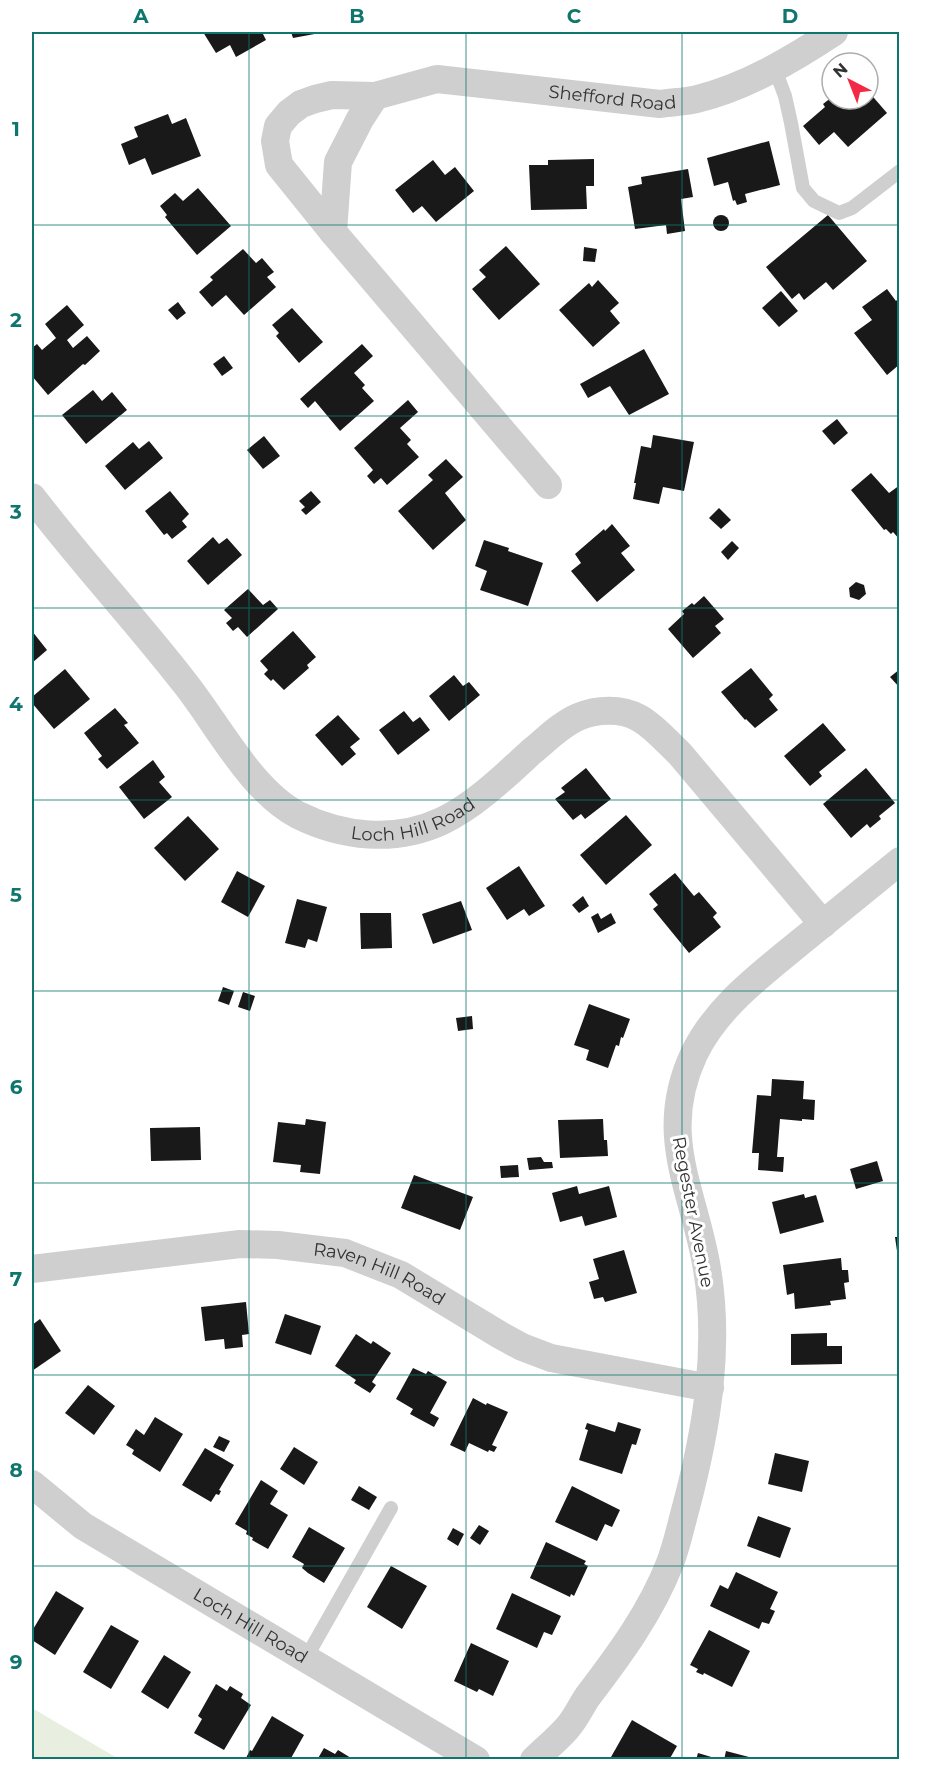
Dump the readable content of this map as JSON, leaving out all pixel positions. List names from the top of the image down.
{
  "streets": {
    "street": [
      "Shefford Road",
      "Loch Hill Road",
      "Regester Avenue",
      "Raven Hill Road"
    ]
  },
  "crossings": [
    ["Loch Hill Road", "Regester Avenue"],
    ["Regester Avenue", "Raven Hill Road"]
  ],
  "north": "top left",
  "grid": {
    "columns": [
      "A",
      "B",
      "C",
      "D"
    ],
    "rows": [
      "1",
      "2",
      "3",
      "4",
      "5",
      "6",
      "7",
      "8",
      "9"
    ]
  }
}
